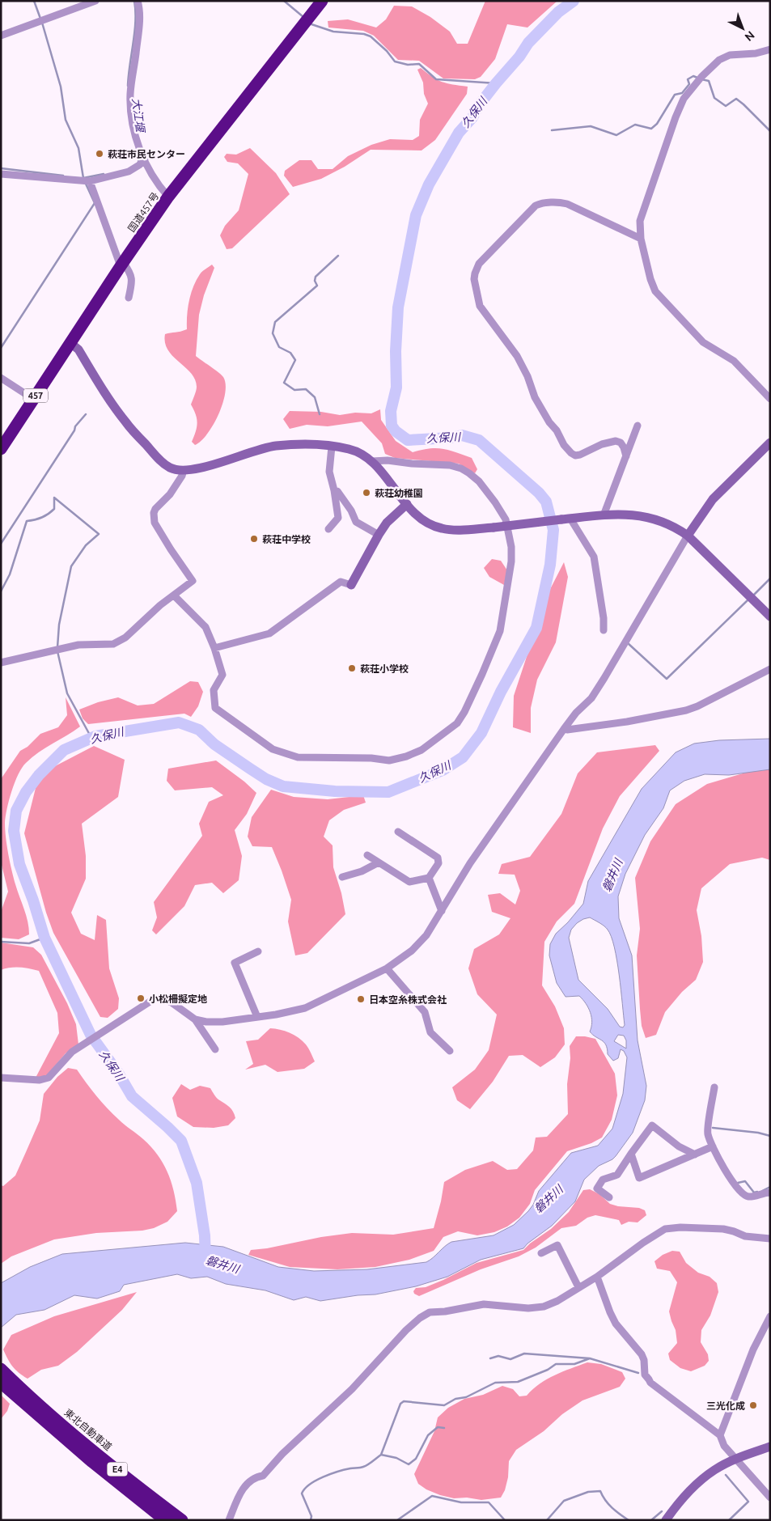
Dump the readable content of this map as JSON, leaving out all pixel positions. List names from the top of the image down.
{
  "streets": {
    "highway": [
      "国道457号",
      "457",
      "東北自動車道",
      "E4"
    ]
  },
  "water": ["久保川", "大江堰", "磐井川"],
  "places": [
    "萩荘市民センター",
    "萩荘幼稚園",
    "萩荘中学校",
    "萩荘小学校",
    "小松柵擬定地",
    "日本空糸株式会社",
    "三光化成"
  ],
  "north": "bottom right"
}
